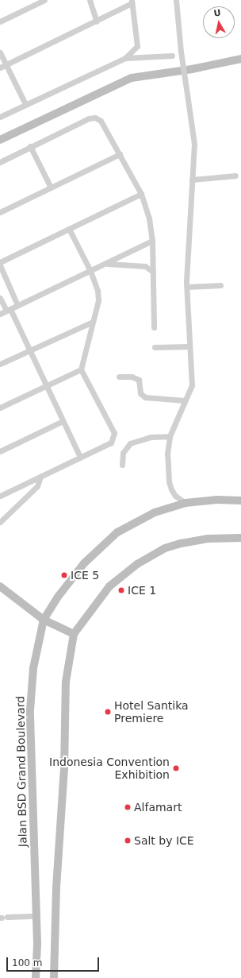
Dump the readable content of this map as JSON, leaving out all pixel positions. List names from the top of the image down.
{
  "streets": {
    "main road": ["Jalan BSD Grand Boulevard"]
  },
  "places": [
    "ICE 5",
    "ICE 1",
    "Hotel Santika Premiere",
    "Indonesia Convention Exhibition",
    "Alfamart",
    "Salt by ICE"
  ],
  "scale_bar": "100 m",
  "north": "top"
}
